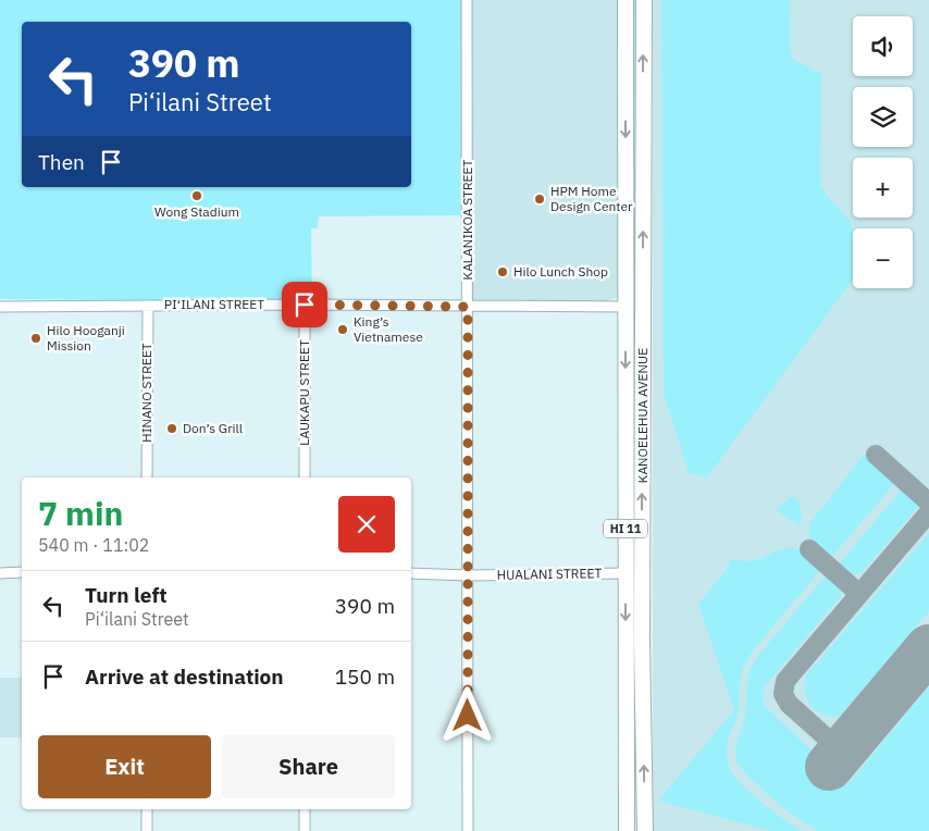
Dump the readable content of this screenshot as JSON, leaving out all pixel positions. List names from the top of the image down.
{
  "streets": {
    "highway": ["KANOELEHUA AVENUE", "HI 11"],
    "street": [
      "KALANIKOA STREET",
      "PI‘ILANI STREET",
      "HINANO STREET",
      "LAUKAPU STREET",
      "HUALANI STREET"
    ]
  },
  "crossings": [
    ["KALANIKOA STREET", "PI‘ILANI STREET"],
    ["KALANIKOA STREET", "HUALANI STREET"],
    ["PI‘ILANI STREET", "HINANO STREET"],
    ["PI‘ILANI STREET", "LAUKAPU STREET"],
    ["PI‘ILANI STREET", "KANOELEHUA AVENUE"],
    ["KANOELEHUA AVENUE", "HUALANI STREET"]
  ],
  "places": [
    "Wong Stadium",
    "HPM Home Design Center",
    "Hilo Lunch Shop",
    "King’s Vietnamese",
    "Hilo Hooganji Mission",
    "Don’s Grill"
  ],
  "page": {
    "map_buttons": ["+", "−"],
    "turn": ["390 m", "Pi‘ilani Street"],
    "then": "Then",
    "heading": ["7 min", "540 m · 11:02"],
    "list": [
      {
        "name": "Turn left",
        "note": "Pi‘ilani Street",
        "value": "390 m"
      },
      {
        "name": "Arrive at destination",
        "value": "150 m"
      }
    ],
    "buttons": ["Exit", "Share"]
  }
}
